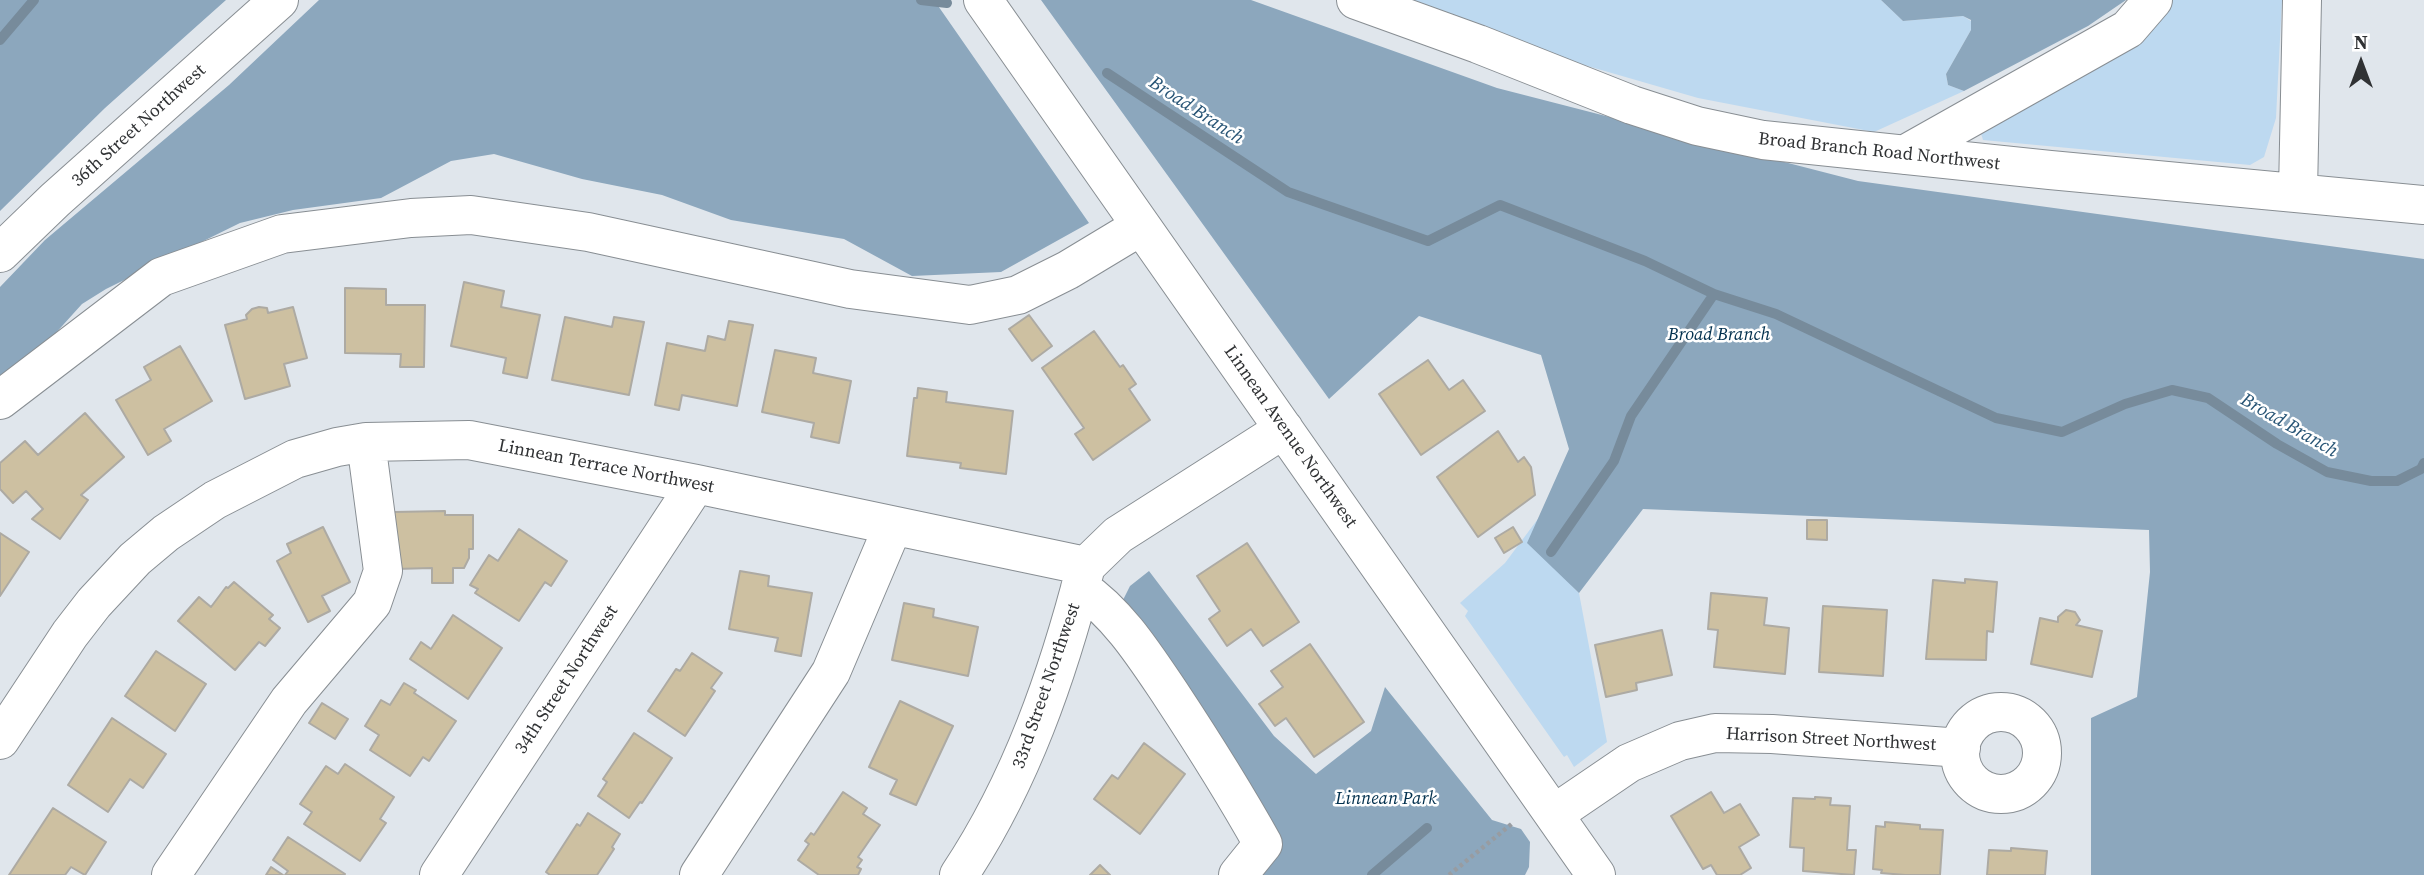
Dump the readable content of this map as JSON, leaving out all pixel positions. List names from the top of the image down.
{
  "streets": {
    "street": [
      "36th Street Northwest",
      "Broad Branch Road Northwest",
      "Linnean Avenue Northwest",
      "Linnean Terrace Northwest",
      "34th Street Northwest",
      "33rd Street Northwest",
      "Harrison Street Northwest"
    ]
  },
  "crossings": [
    ["Linnean Avenue Northwest", "Harrison Street Northwest"],
    ["Linnean Terrace Northwest", "34th Street Northwest"],
    ["Linnean Terrace Northwest", "33rd Street Northwest"]
  ],
  "water": ["Broad Branch"],
  "parks": ["Broad Branch", "Linnean Park"],
  "north": "top"
}
